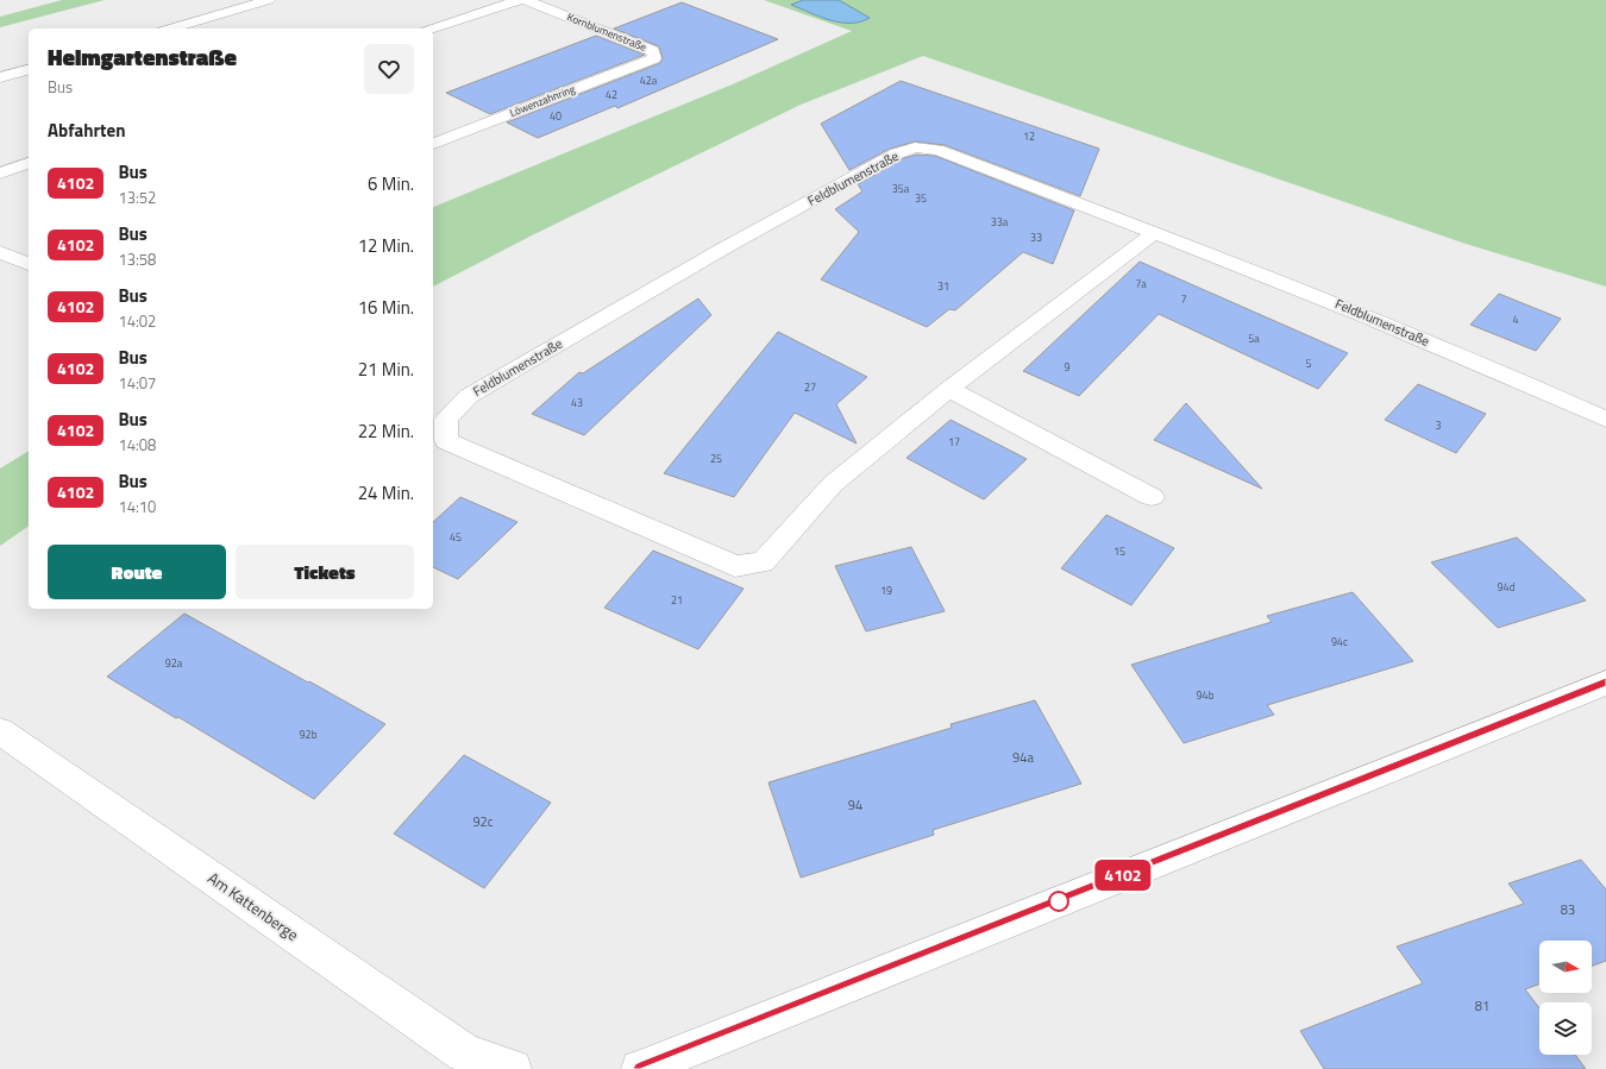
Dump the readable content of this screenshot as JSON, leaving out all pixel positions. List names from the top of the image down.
{
  "streets": {
    "street": [
      "Kornblumenstraße",
      "Löwenzahnring",
      "Feldblumenstraße",
      "Am Kattenberge"
    ]
  },
  "crossings": [
    ["Kornblumenstraße", "Löwenzahnring"]
  ],
  "lines": ["bus line 4102"],
  "house_numbers": [
    "42a",
    "42",
    "40",
    "12",
    "35a",
    "35",
    "33a",
    "33",
    "7a",
    "31",
    "7",
    "4",
    "5a",
    "5",
    "9",
    "27",
    "43",
    "3",
    "17",
    "25",
    "45",
    "15",
    "94d",
    "19",
    "21",
    "94c",
    "92a",
    "94b",
    "92b",
    "94a",
    "94",
    "92c",
    "83",
    "81"
  ],
  "north": "right",
  "page": {
    "on_map": "4102",
    "heading": [
      ["Heimgartenstraße", "Bus"],
      "Abfahrten"
    ],
    "list": [
      {
        "mark": "4102",
        "name": "Bus",
        "note": "13:52",
        "value": "6 Min."
      },
      {
        "mark": "4102",
        "name": "Bus",
        "note": "13:58",
        "value": "12 Min."
      },
      {
        "mark": "4102",
        "name": "Bus",
        "note": "14:02",
        "value": "16 Min."
      },
      {
        "mark": "4102",
        "name": "Bus",
        "note": "14:07",
        "value": "21 Min."
      },
      {
        "mark": "4102",
        "name": "Bus",
        "note": "14:08",
        "value": "22 Min."
      },
      {
        "mark": "4102",
        "name": "Bus",
        "note": "14:10",
        "value": "24 Min."
      }
    ],
    "buttons": ["Route", "Tickets"]
  }
}
